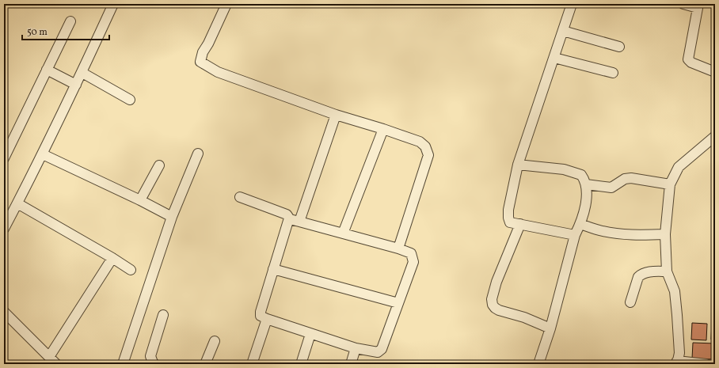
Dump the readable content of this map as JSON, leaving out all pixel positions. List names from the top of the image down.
{
  "scale_bar": "50 m"
}
